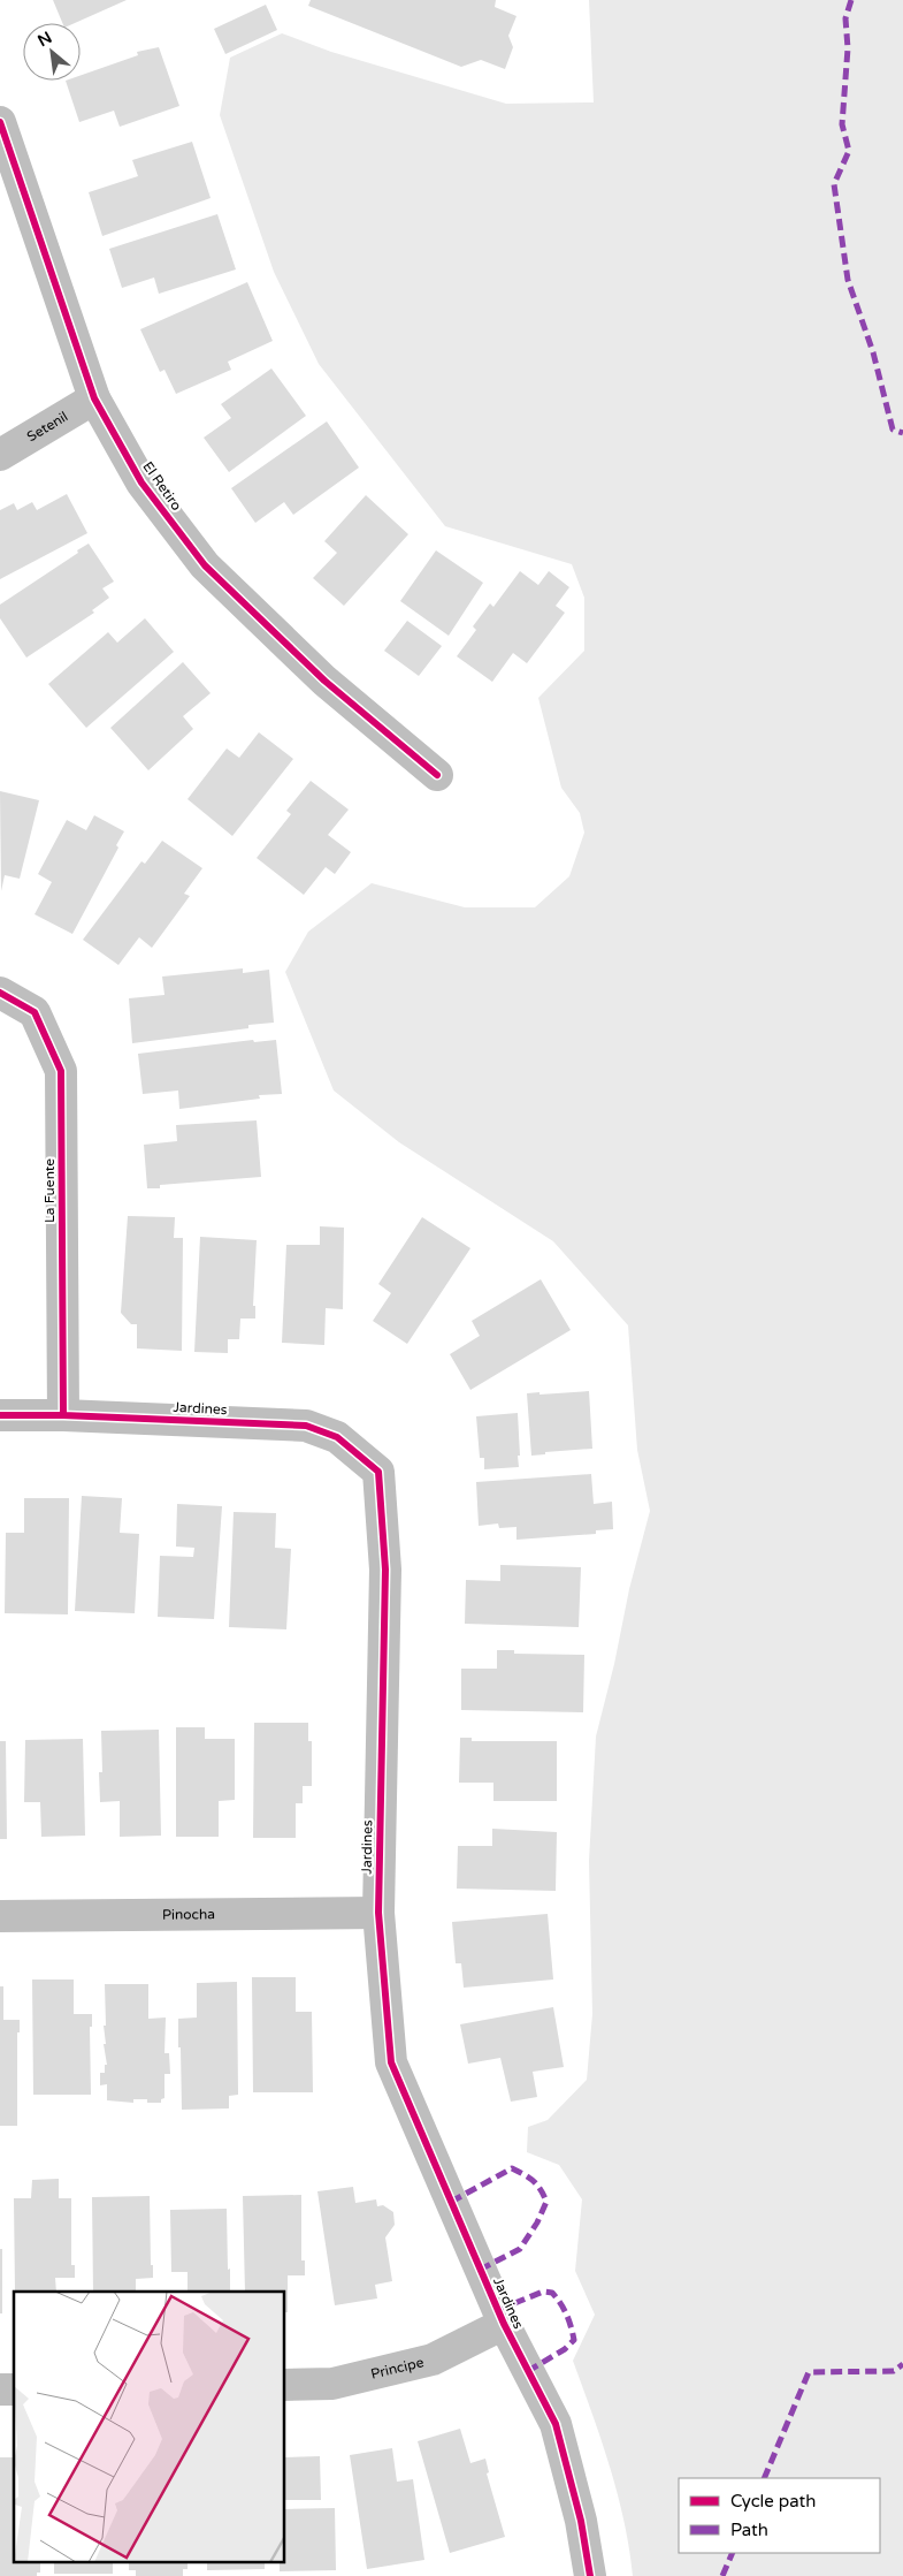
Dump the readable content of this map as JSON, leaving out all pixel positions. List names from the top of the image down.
{
  "streets": {
    "street": [
      "Setenil",
      "El Retiro",
      "La Fuente",
      "Jardines",
      "Pinocha",
      "Principe"
    ]
  },
  "crossings": [
    ["Setenil", "El Retiro"],
    ["La Fuente", "Jardines"],
    ["Jardines", "Pinocha"],
    ["Jardines", "Principe"]
  ],
  "legend": ["Cycle path", "Path"],
  "north": "top left"
}
